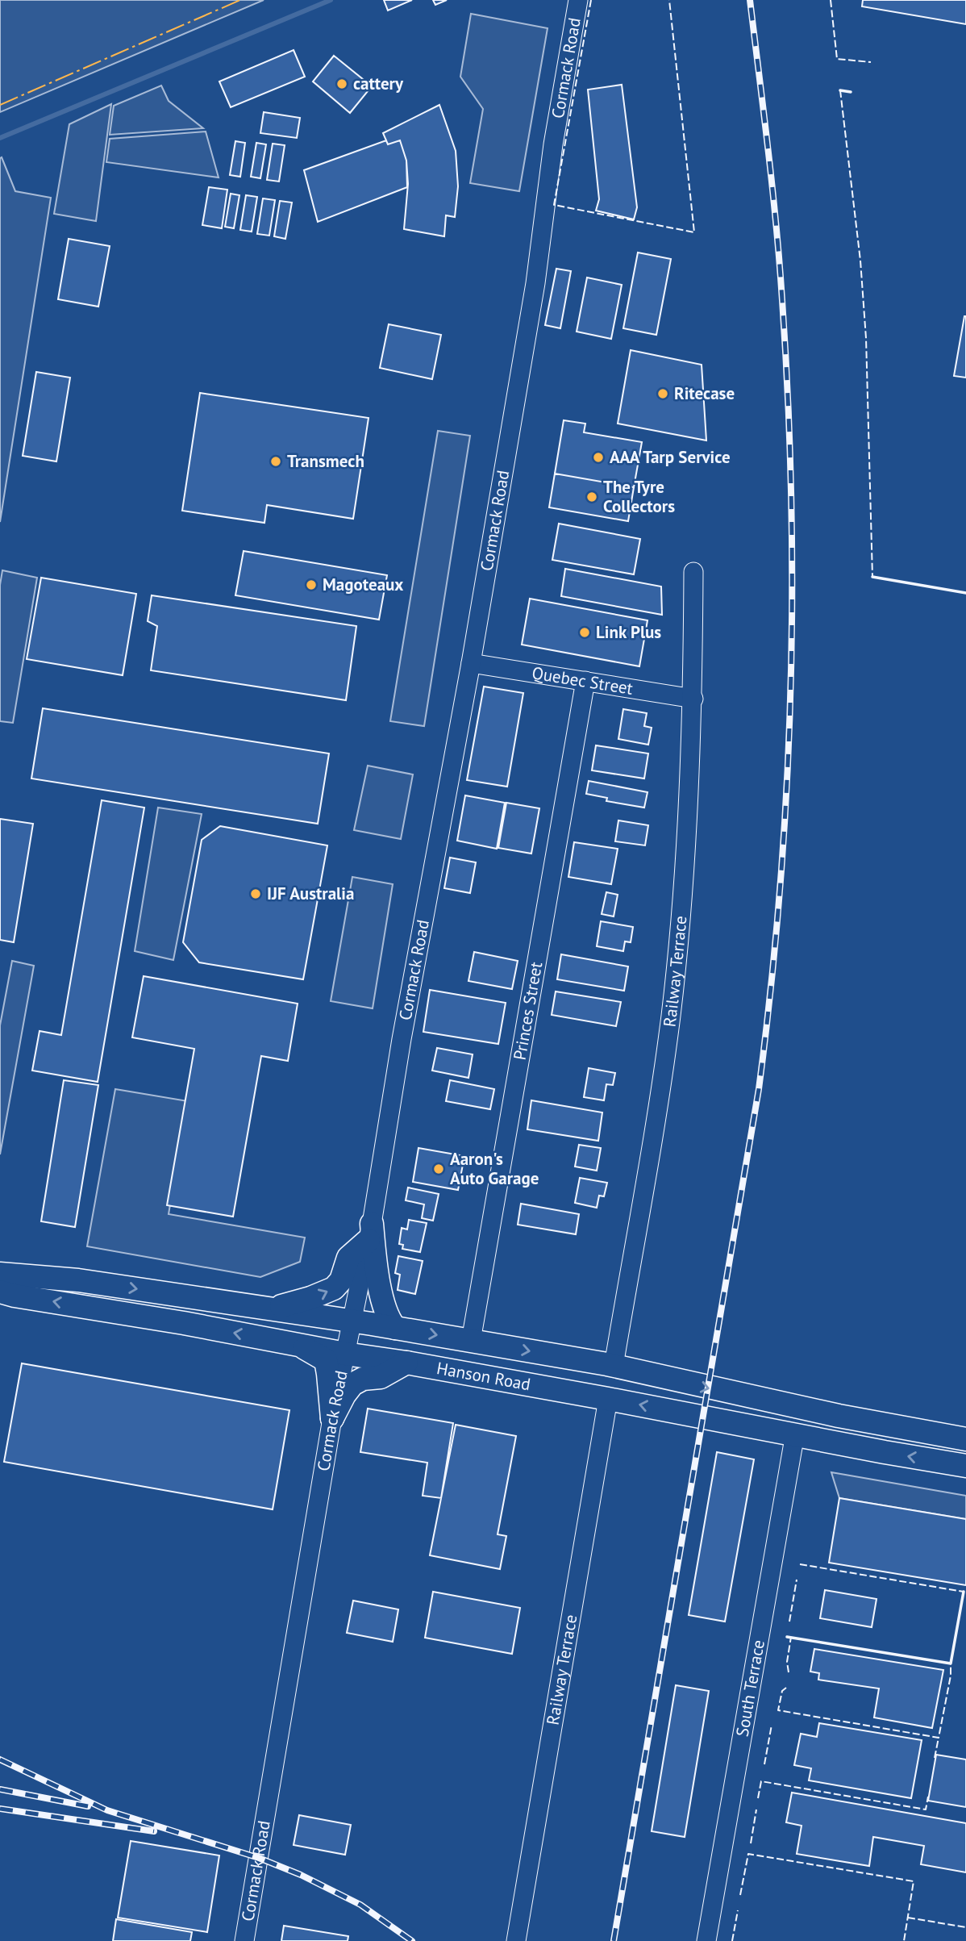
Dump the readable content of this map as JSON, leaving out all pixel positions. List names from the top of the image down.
{
  "streets": {
    "main road": ["Hanson Road"],
    "street": [
      "Cormack Road",
      "Quebec Street",
      "Railway Terrace",
      "Princes Street",
      "South Terrace"
    ]
  },
  "crossings": [
    ["Cormack Road", "Quebec Street"],
    ["Cormack Road", "Hanson Road"],
    ["Quebec Street", "Railway Terrace"],
    ["Quebec Street", "Princes Street"],
    ["Railway Terrace", "Hanson Road"],
    ["Princes Street", "Hanson Road"],
    ["Hanson Road", "South Terrace"]
  ],
  "places": [
    "cattery",
    "Ritecase",
    "AAA Tarp Service",
    "Transmech",
    "The Tyre Collectors",
    "Magoteaux",
    "Link Plus",
    "IJF Australia",
    "Aaron's Auto Garage"
  ]
}
